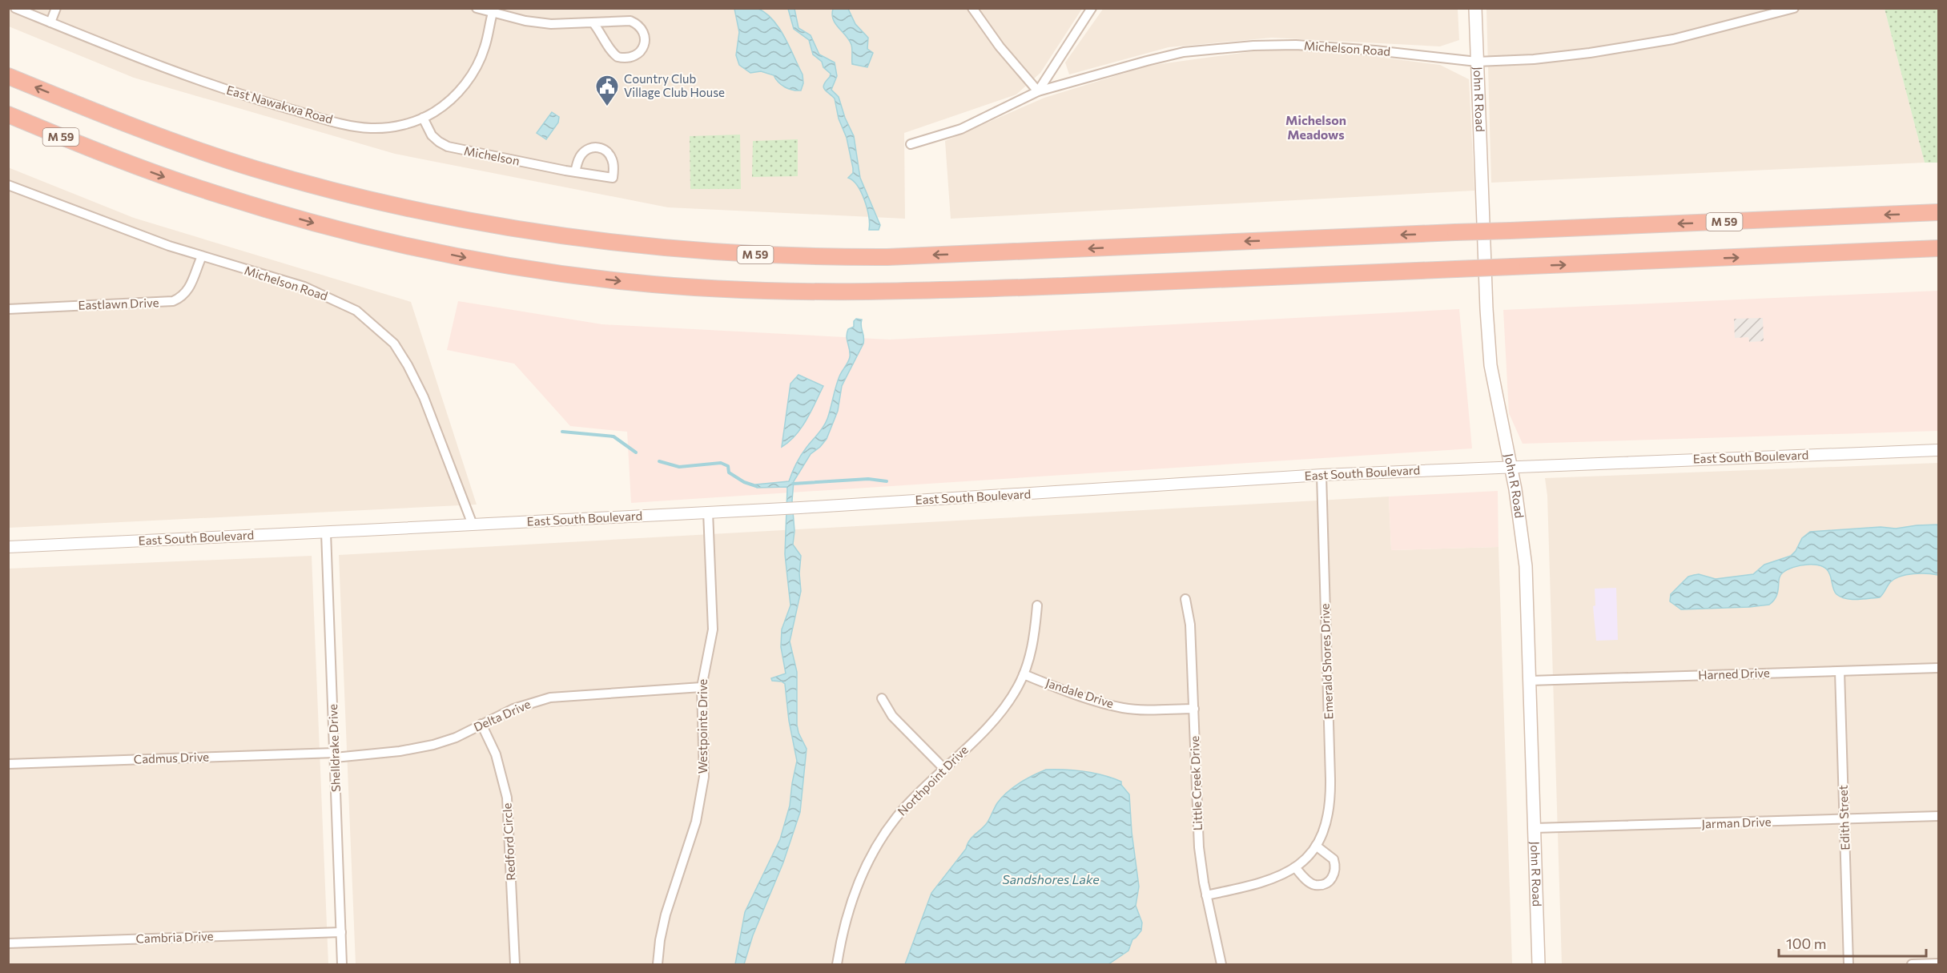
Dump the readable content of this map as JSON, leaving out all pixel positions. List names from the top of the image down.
{
  "streets": {
    "highway": ["M 59"],
    "main road": ["John R Road"],
    "street": [
      "Michelson Road",
      "East Nawakwa Road",
      "Michelson",
      "Eastlawn Drive",
      "East South Boulevard",
      "Emerald Shores Drive",
      "Harned Drive",
      "Jandale Drive",
      "Delta Drive",
      "Westpointe Drive",
      "Shelldrake Drive",
      "Cadmus Drive",
      "Northpoint Drive",
      "Little Creek Drive",
      "Edith Street",
      "Jarman Drive",
      "Redford Circle",
      "Cambria Drive"
    ]
  },
  "crossings": [
    ["Michelson Road", "John R Road"],
    ["Michelson Road", "Eastlawn Drive"],
    ["Michelson Road", "East South Boulevard"],
    ["John R Road", "East South Boulevard"],
    ["John R Road", "Harned Drive"],
    ["John R Road", "Jarman Drive"],
    ["East Nawakwa Road", "Michelson"],
    ["East South Boulevard", "Emerald Shores Drive"],
    ["East South Boulevard", "Westpointe Drive"],
    ["East South Boulevard", "Shelldrake Drive"],
    ["Emerald Shores Drive", "Little Creek Drive"],
    ["Harned Drive", "Edith Street"],
    ["Jandale Drive", "Northpoint Drive"],
    ["Jandale Drive", "Little Creek Drive"],
    ["Delta Drive", "Westpointe Drive"],
    ["Delta Drive", "Shelldrake Drive"],
    ["Delta Drive", "Cadmus Drive"],
    ["Delta Drive", "Redford Circle"],
    ["Shelldrake Drive", "Cadmus Drive"],
    ["Shelldrake Drive", "Cambria Drive"],
    ["Edith Street", "Jarman Drive"]
  ],
  "districts": ["Michelson Meadows"],
  "water": ["Sandshores Lake"],
  "places": {
    "public building": ["Country Club Village Club House"]
  },
  "scale_bar": "100 m"
}
